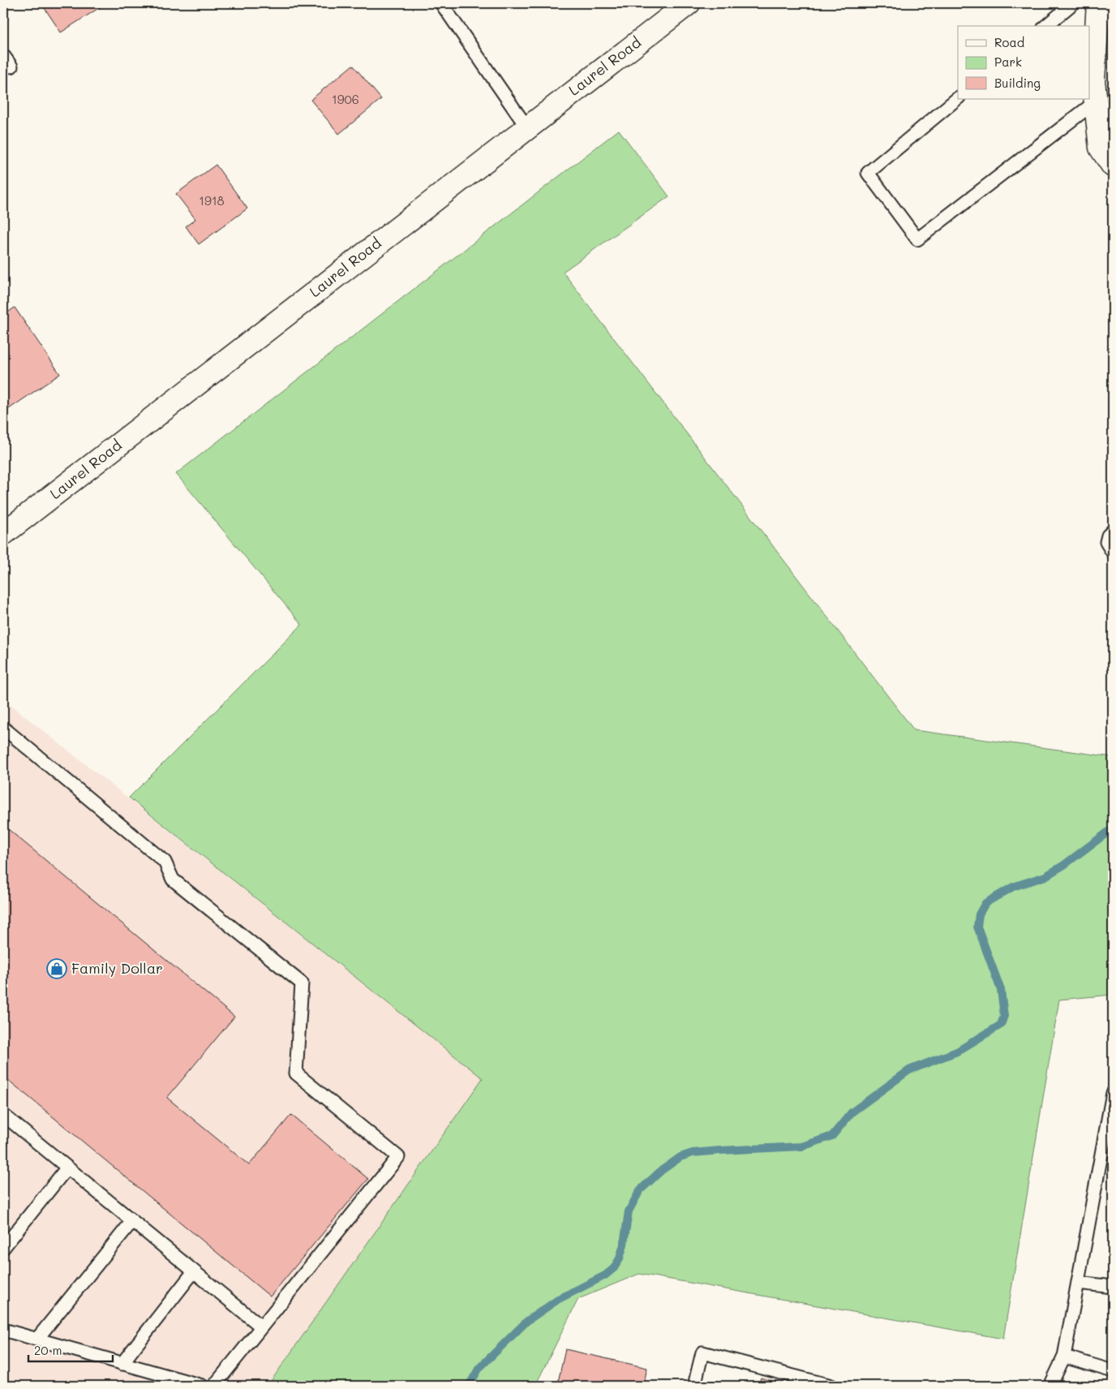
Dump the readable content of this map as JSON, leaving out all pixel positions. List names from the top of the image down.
{
  "streets": {
    "main road": ["Laurel Road"]
  },
  "places": {
    "shop": ["Family Dollar"]
  },
  "house_numbers": ["1906", "1918"],
  "legend": ["Road", "Park", "Building"],
  "scale_bar": "20 m"
}
